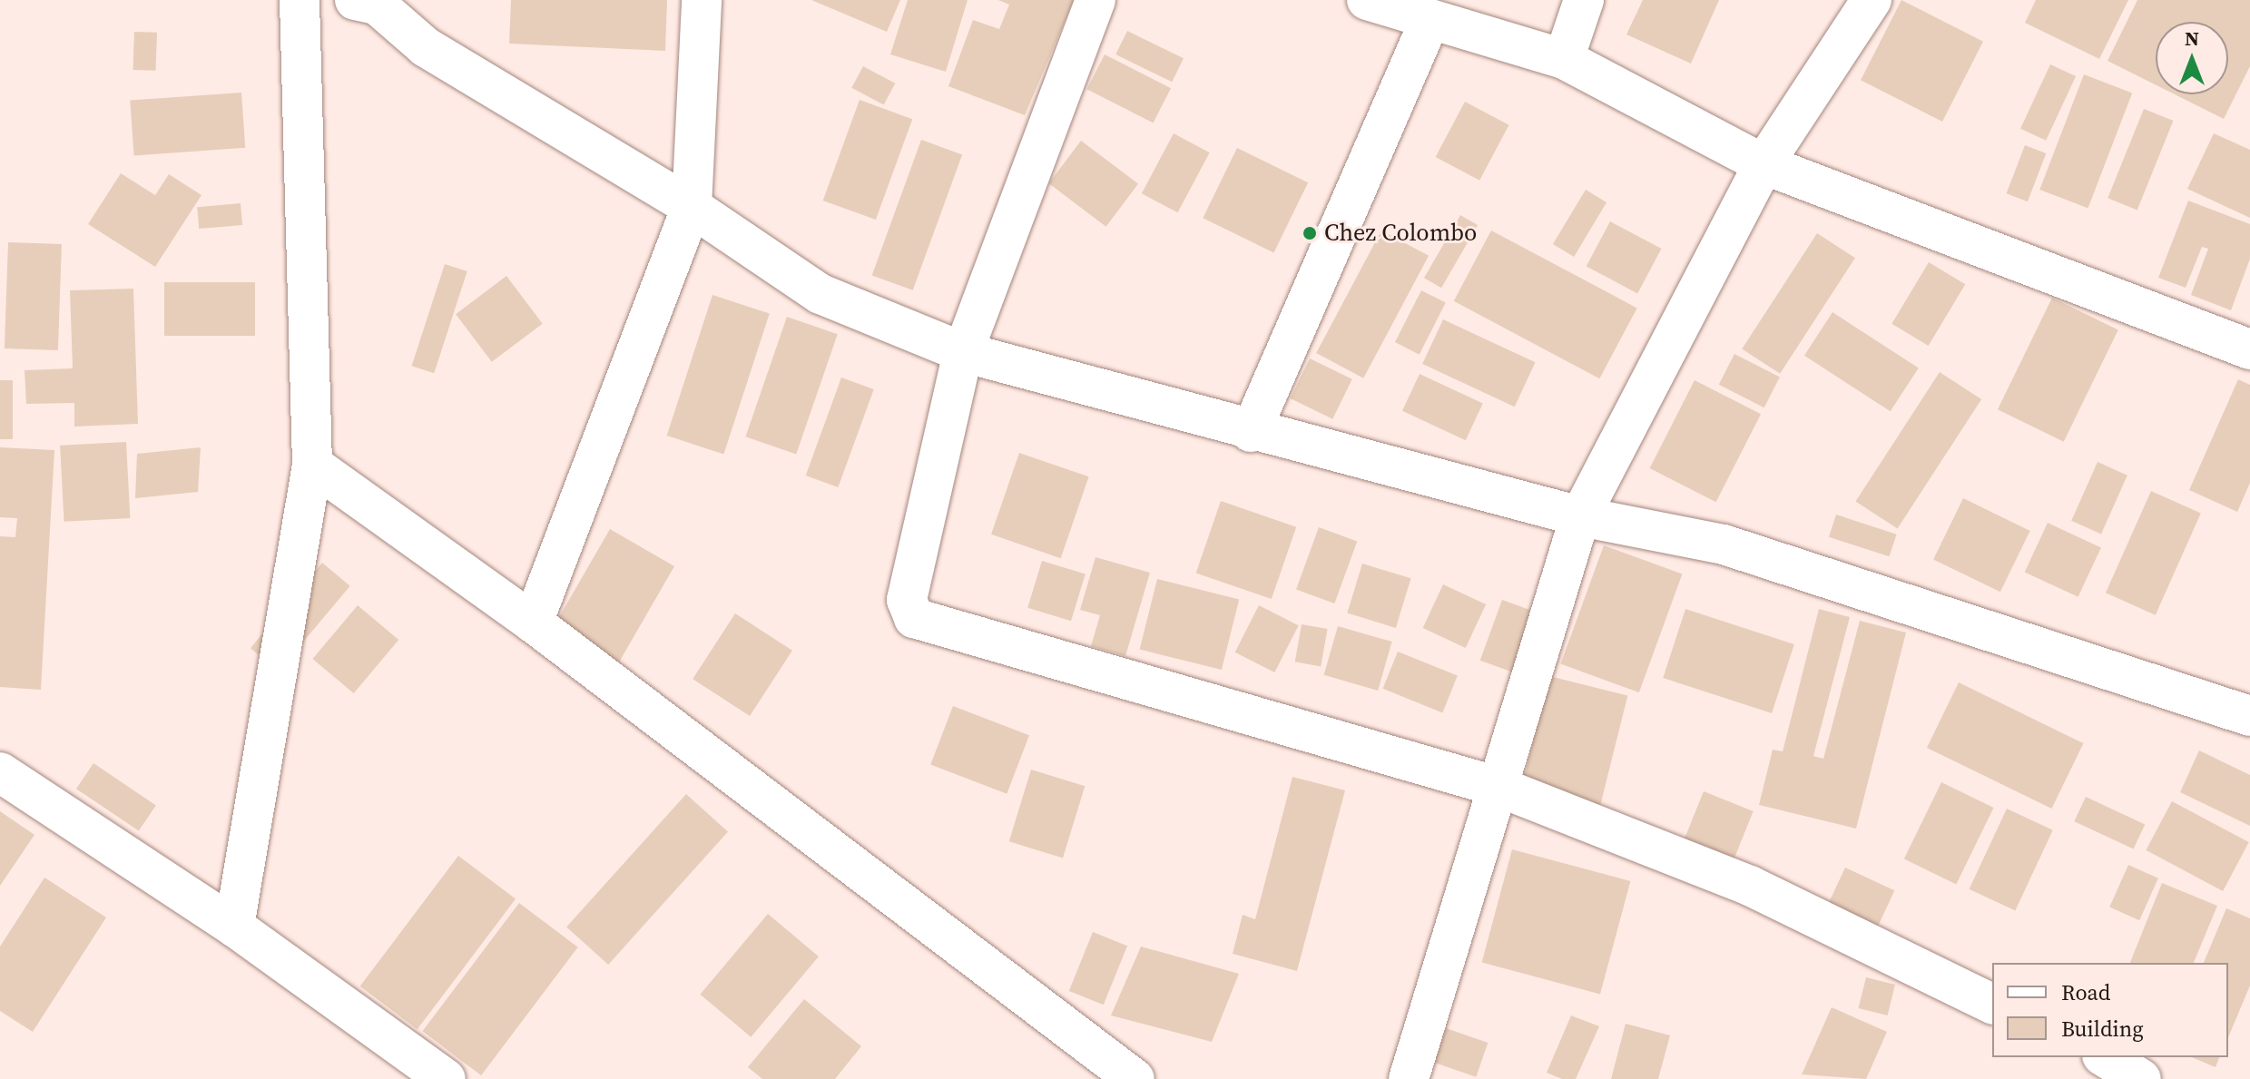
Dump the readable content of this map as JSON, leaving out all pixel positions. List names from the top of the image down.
{
  "places": ["Chez Colombo"],
  "legend": ["Road", "Building"],
  "north": "top"
}
